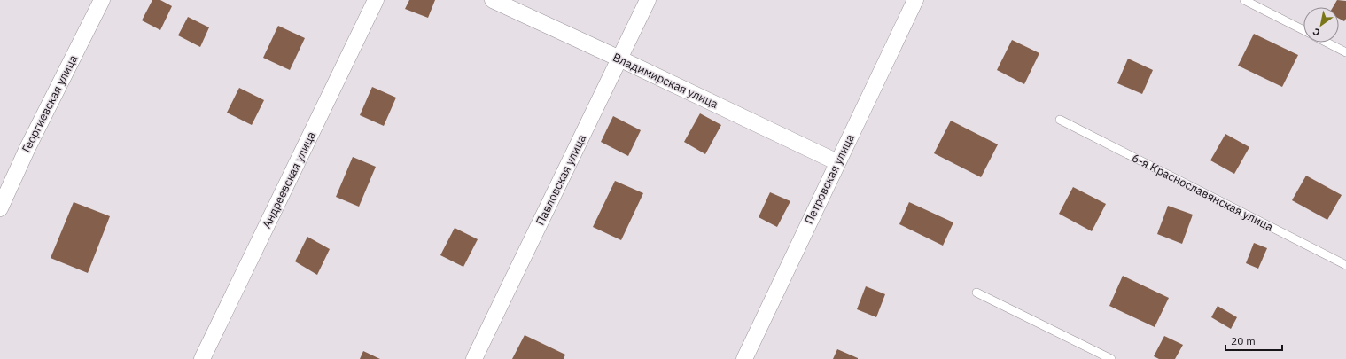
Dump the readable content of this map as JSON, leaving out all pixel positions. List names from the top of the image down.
{
  "streets": {
    "street": [
      "Владимирская улица",
      "Георгиевская улица",
      "Петровская улица",
      "Андреевская улица",
      "Павловская улица"
    ],
    "lane": ["6-я Краснославянская улица"]
  },
  "crossings": [
    ["Владимирская улица", "Петровская улица"],
    ["Владимирская улица", "Павловская улица"]
  ],
  "scale_bar": "20 m",
  "north": "bottom left"
}
